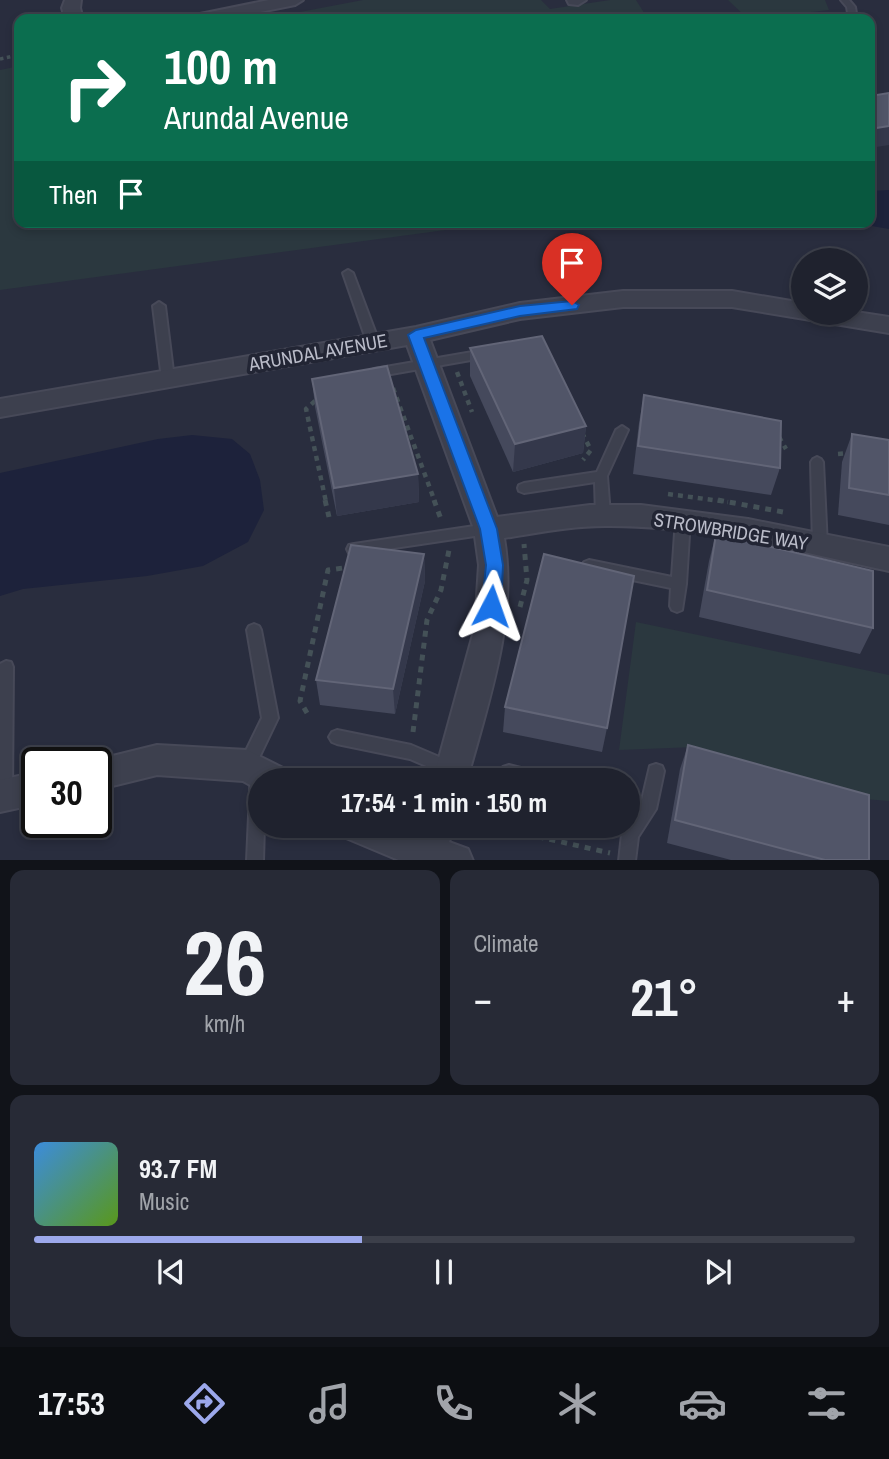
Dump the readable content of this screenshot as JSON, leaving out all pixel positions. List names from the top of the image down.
{
  "streets": {
    "street": ["ARUNDAL AVENUE", "STROWBRIDGE WAY"]
  },
  "page": {
    "turn": ["100 m", "Arundal Avenue"],
    "then": "Then",
    "limit": "30",
    "trip": "17:54 · 1 min · 150 m",
    "tile": [
      ["26", "km/h"],
      "Climate"
    ],
    "heat": ["−", "21°", "+"],
    "song": ["93.7 FM", "Music"],
    "tabs": "17:53"
  }
}
